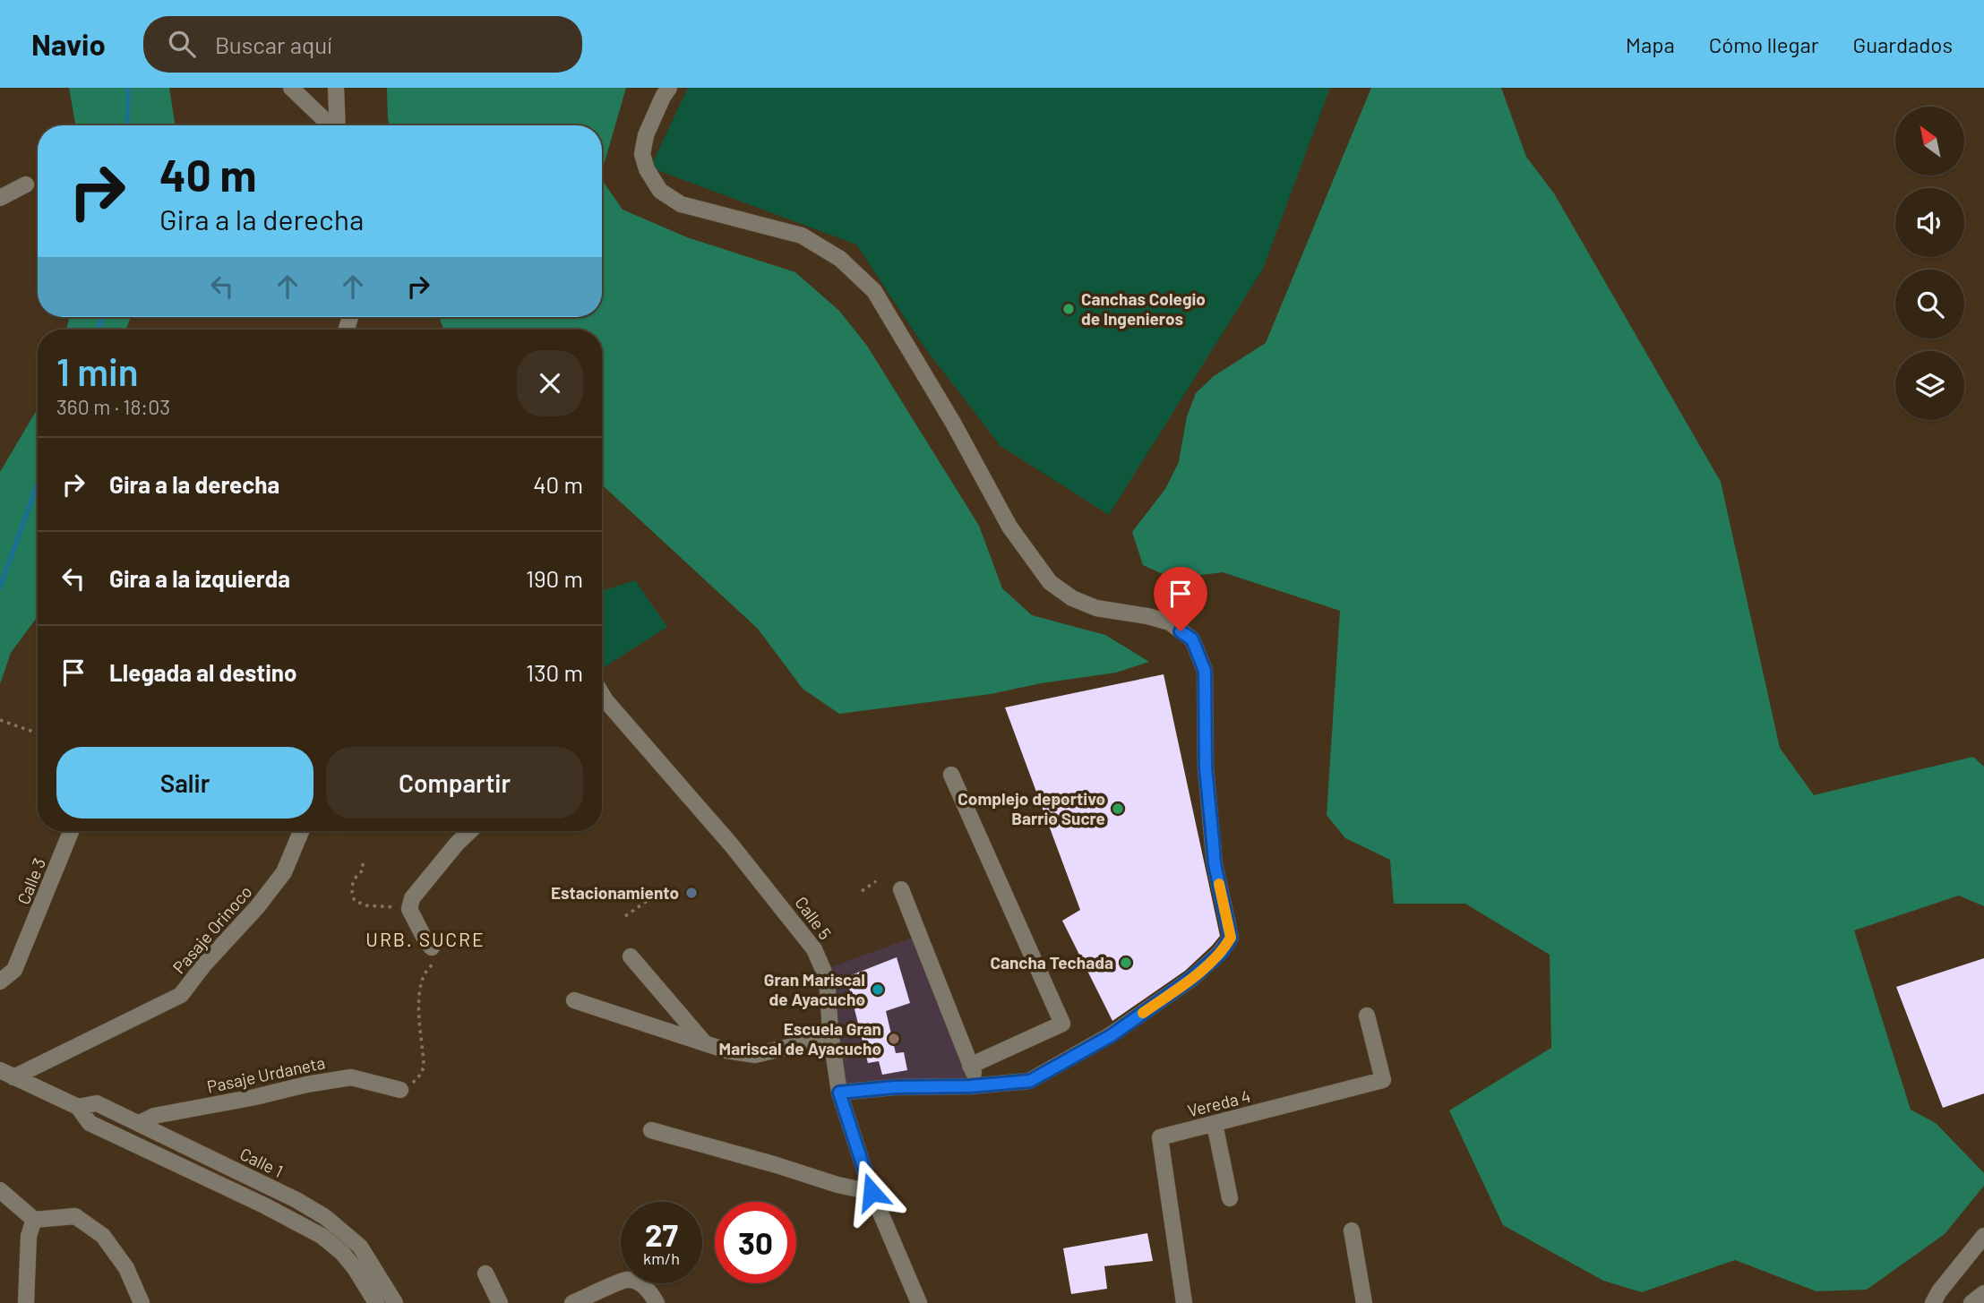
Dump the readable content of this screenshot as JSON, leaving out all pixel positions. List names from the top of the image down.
{
  "streets": {
    "street": [
      "Calle 3",
      "Calle 5",
      "Pasaje Orinoco",
      "Pasaje Urdaneta",
      "Vereda 4",
      "Calle 1"
    ]
  },
  "crossings": [
    ["Pasaje Orinoco", "Calle 1"],
    ["Pasaje Urdaneta", "Calle 1"]
  ],
  "districts": ["URB. SUCRE"],
  "places": [
    "Canchas Colegio de Ingenieros",
    "Complejo deportivo Barrio Sucre",
    "Estacionamiento",
    "Cancha Techada",
    "Gran Mariscal de Ayacucho",
    "Escuela Gran Mariscal de Ayacucho"
  ],
  "north": "top left",
  "page": {
    "header": "Navio",
    "search": "Buscar aquí",
    "nav": ["Mapa", "Cómo llegar", "Guardados"],
    "turn": ["40 m", "Gira a la derecha"],
    "heading": ["1 min", "360 m · 18:03"],
    "list": [
      {
        "name": "Gira a la derecha",
        "value": "40 m"
      },
      {
        "name": "Gira a la izquierda",
        "value": "190 m"
      },
      {
        "name": "Llegada al destino",
        "value": "130 m"
      }
    ],
    "buttons": ["Salir", "Compartir"],
    "speed": "27 km/h",
    "limit": "30"
  }
}
